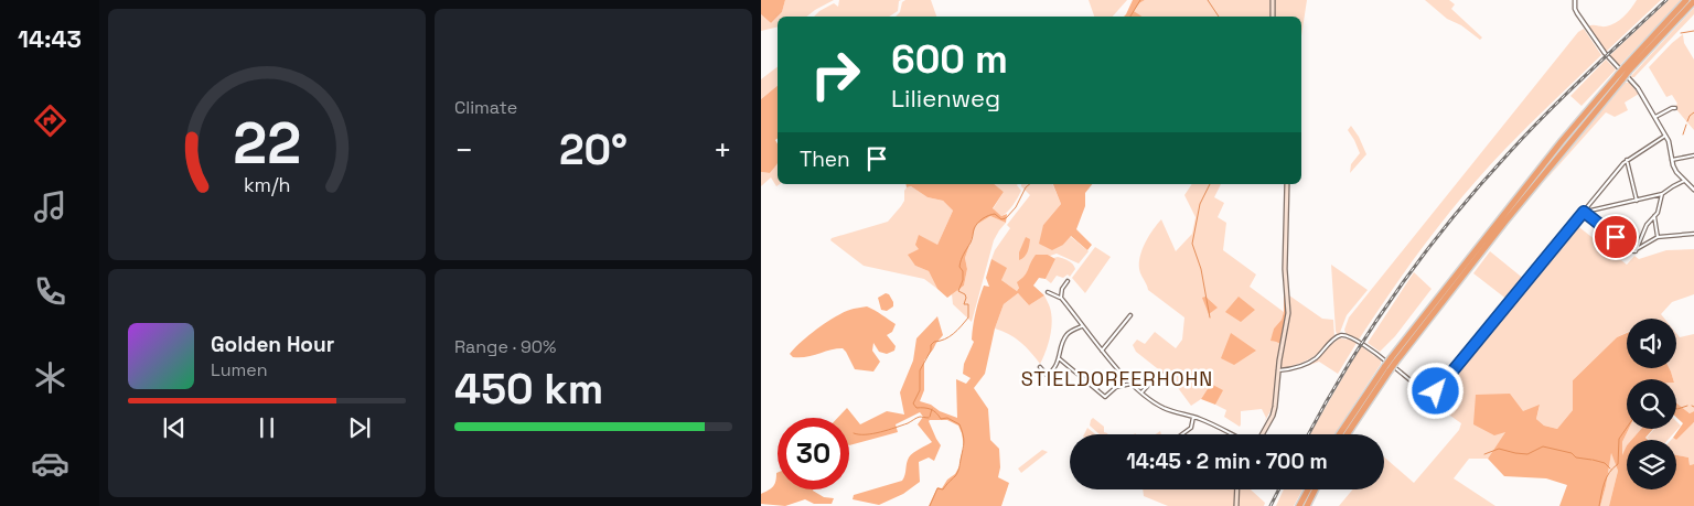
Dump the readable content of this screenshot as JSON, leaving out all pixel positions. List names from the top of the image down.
{
  "districts": ["STIELDORFERHOHN"],
  "page": {
    "tabs": "14:43",
    "tile": [
      "Climate",
      ["Range · 90%", "450 km"]
    ],
    "turn": ["600 m", "Lilienweg"],
    "heat": ["−", "20°", "+"],
    "then": "Then",
    "song": ["Golden Hour", "Lumen"],
    "limit": "30",
    "trip": "14:45 · 2 min · 700 m",
    "gauge": ["22", "km/h"]
  }
}
